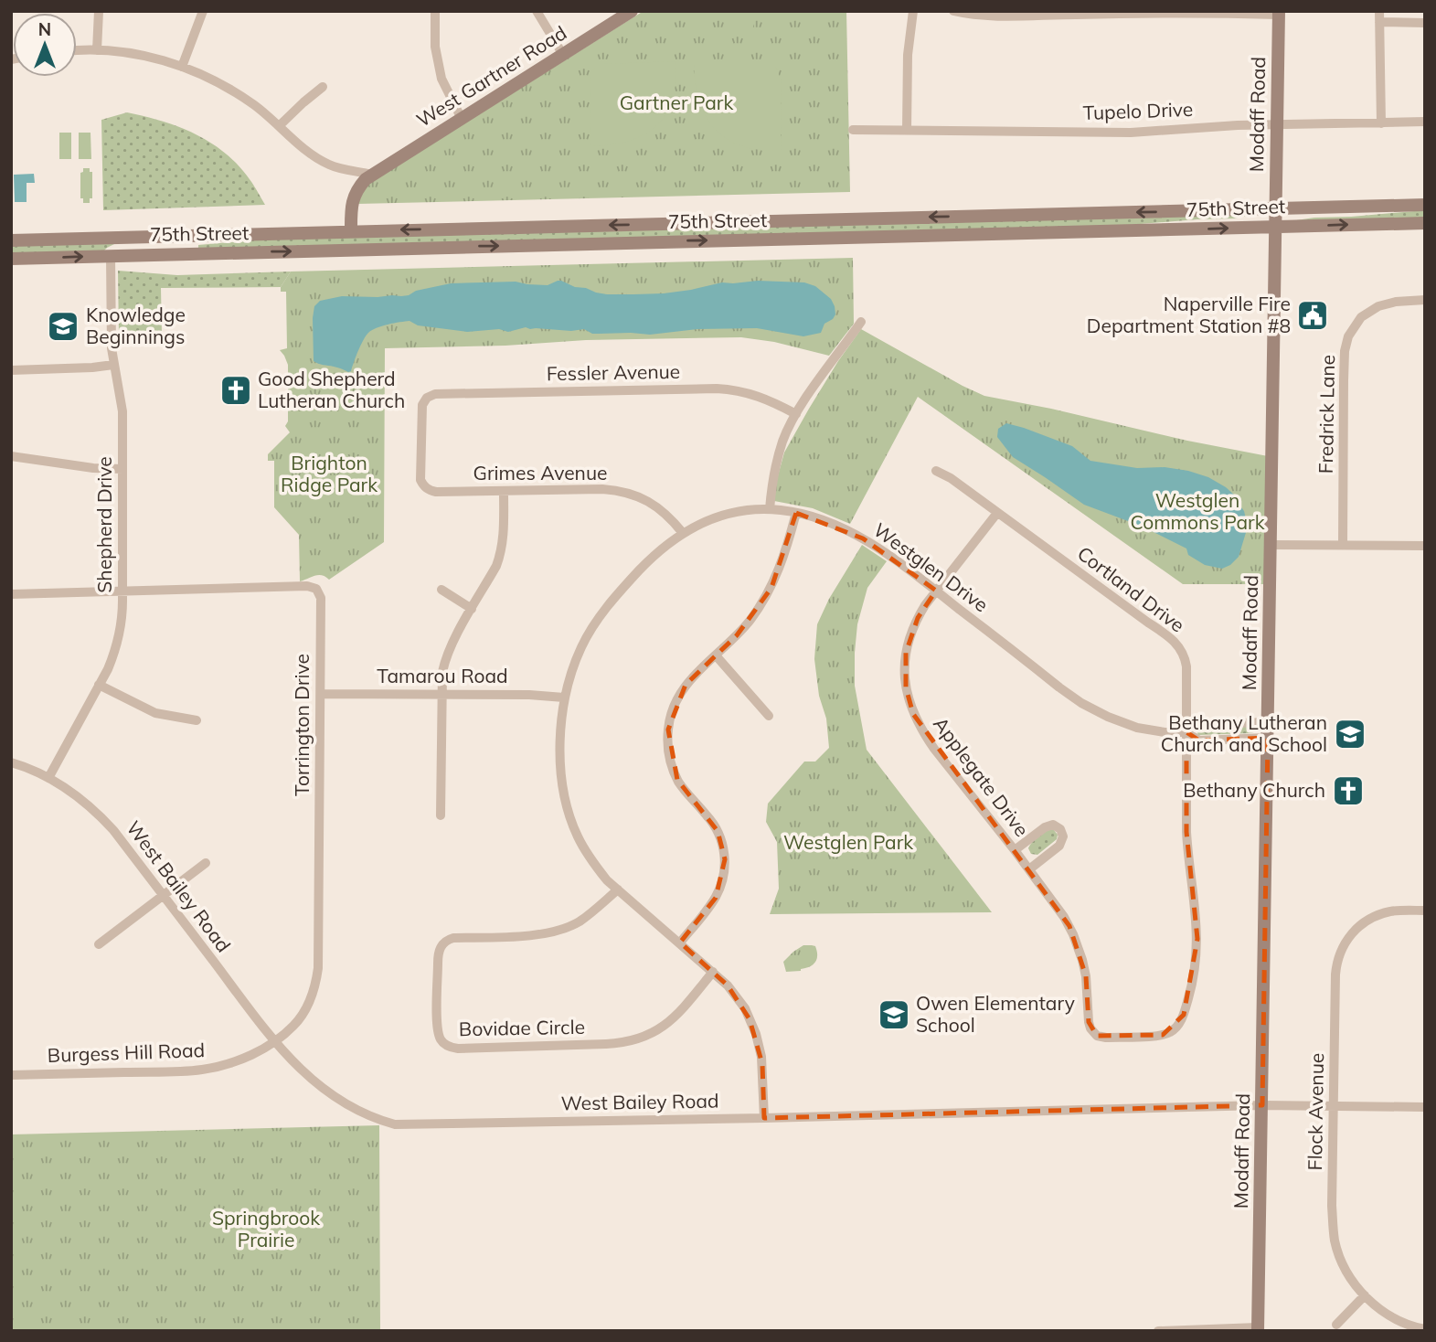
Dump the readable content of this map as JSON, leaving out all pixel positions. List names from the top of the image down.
{
  "streets": {
    "main road": ["West Gartner Road", "Modaff Road", "75th Street"],
    "street": [
      "Tupelo Drive",
      "Fessler Avenue",
      "Fredrick Lane",
      "Grimes Avenue",
      "Shepherd Drive",
      "Westglen Drive",
      "Cortland Drive",
      "Tamarou Road",
      "Torrington Drive",
      "Applegate Drive",
      "West Bailey Road",
      "Bovidae Circle",
      "Burgess Hill Road",
      "Flock Avenue"
    ]
  },
  "crossings": [
    ["West Gartner Road", "75th Street"],
    ["Tupelo Drive", "Modaff Road"],
    ["Modaff Road", "75th Street"],
    ["Modaff Road", "Westglen Drive"],
    ["Modaff Road", "West Bailey Road"],
    ["75th Street", "Shepherd Drive"],
    ["Fessler Avenue", "Grimes Avenue"],
    ["Grimes Avenue", "Westglen Drive"],
    ["Shepherd Drive", "Torrington Drive"],
    ["Shepherd Drive", "West Bailey Road"],
    ["Westglen Drive", "Cortland Drive"],
    ["Westglen Drive", "Tamarou Road"],
    ["Westglen Drive", "Applegate Drive"],
    ["Westglen Drive", "West Bailey Road"],
    ["Westglen Drive", "Bovidae Circle"],
    ["Cortland Drive", "Applegate Drive"],
    ["Tamarou Road", "Torrington Drive"],
    ["Torrington Drive", "West Bailey Road"],
    ["Torrington Drive", "Burgess Hill Road"],
    ["West Bailey Road", "Burgess Hill Road"],
    ["West Bailey Road", "Flock Avenue"]
  ],
  "parks": [
    "Gartner Park",
    "Brighton Ridge Park",
    "Westglen Commons Park",
    "Westglen Park",
    "Springbrook Prairie"
  ],
  "places": {
    "public building": ["Naperville Fire Department Station #8"],
    "school or university": ["Knowledge Beginnings", "Bethany Lutheran Church and School", "Owen Elementary School"],
    "church": ["Good Shepherd Lutheran Church", "Bethany Church"]
  },
  "north": "top"
}
